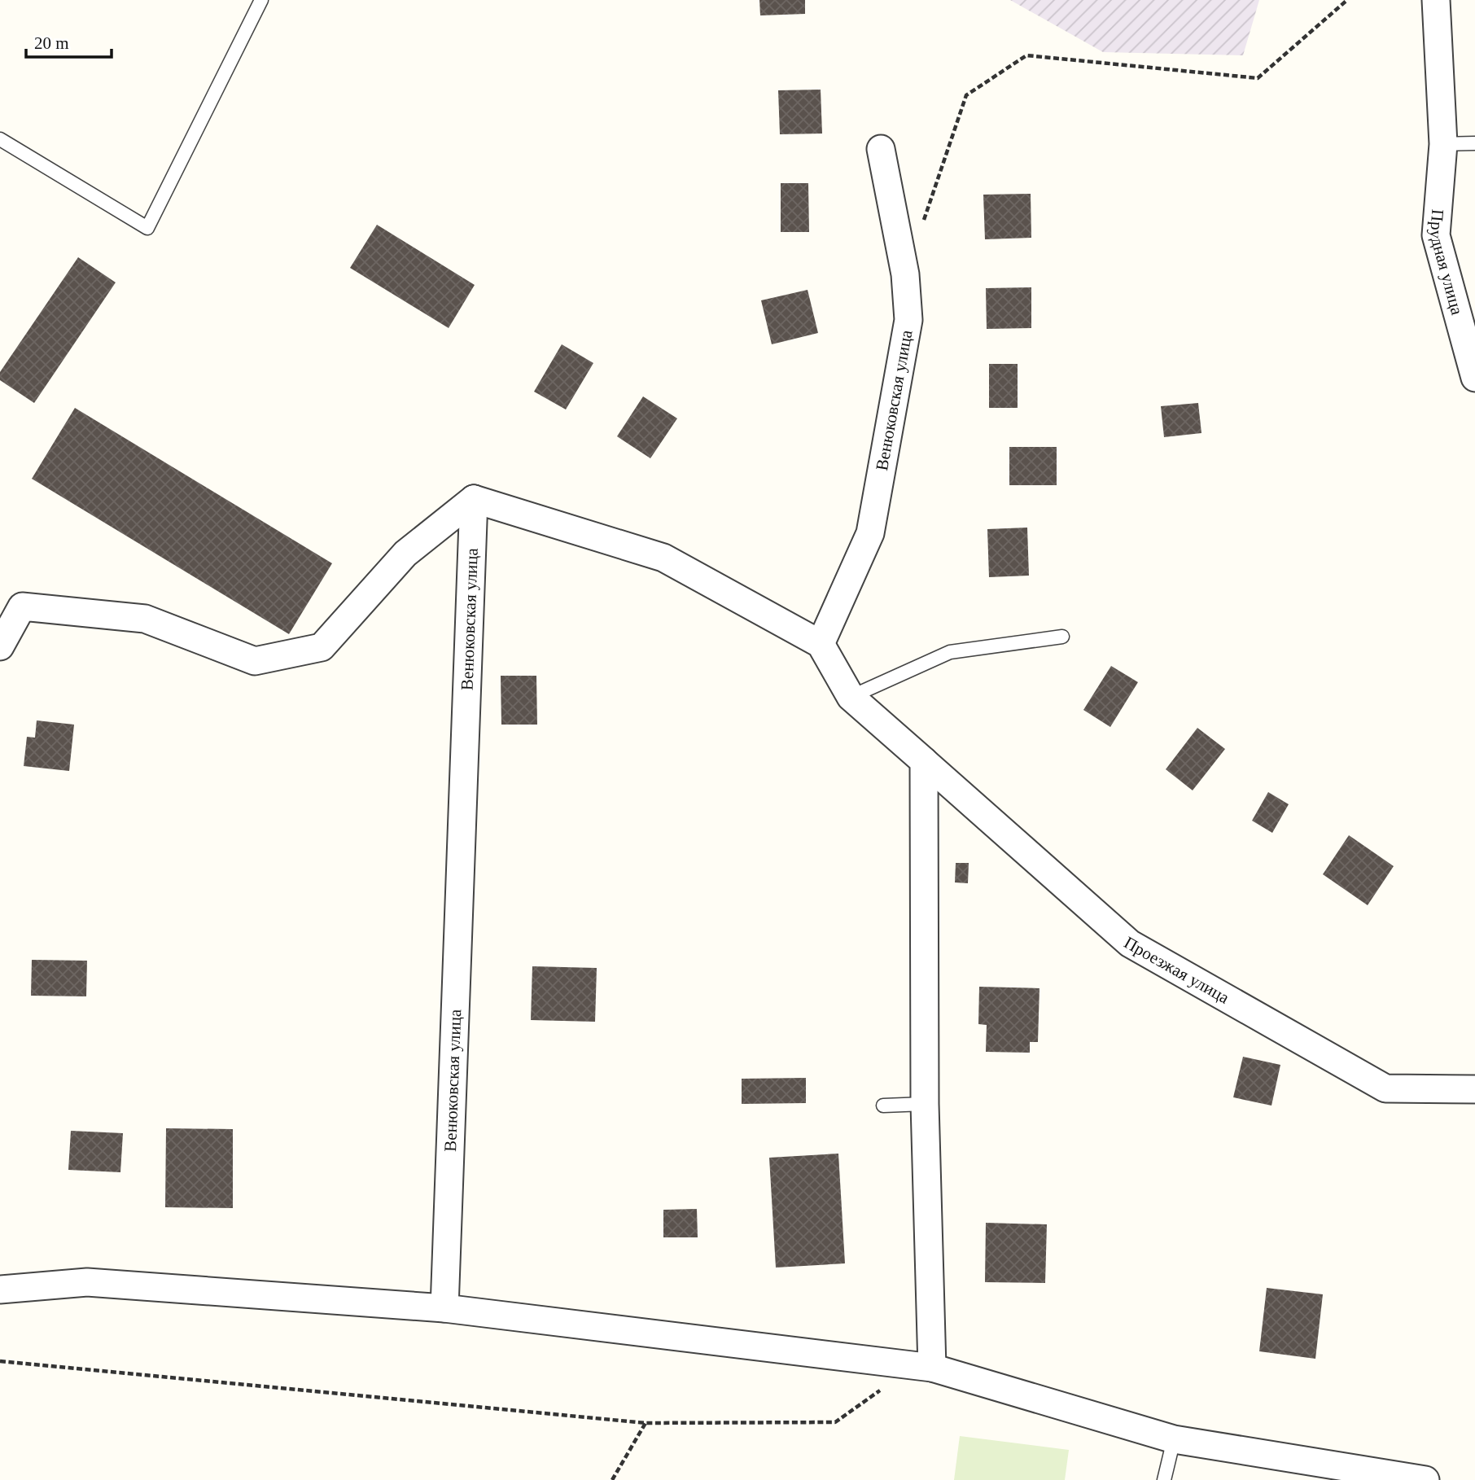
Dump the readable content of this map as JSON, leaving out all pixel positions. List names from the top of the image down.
{
  "streets": {
    "street": ["Прудная улица", "Венюковская улица", "Проезжая улица"]
  },
  "crossings": [
    ["Венюковская улица", "Проезжая улица"]
  ],
  "scale_bar": "20 m"
}
